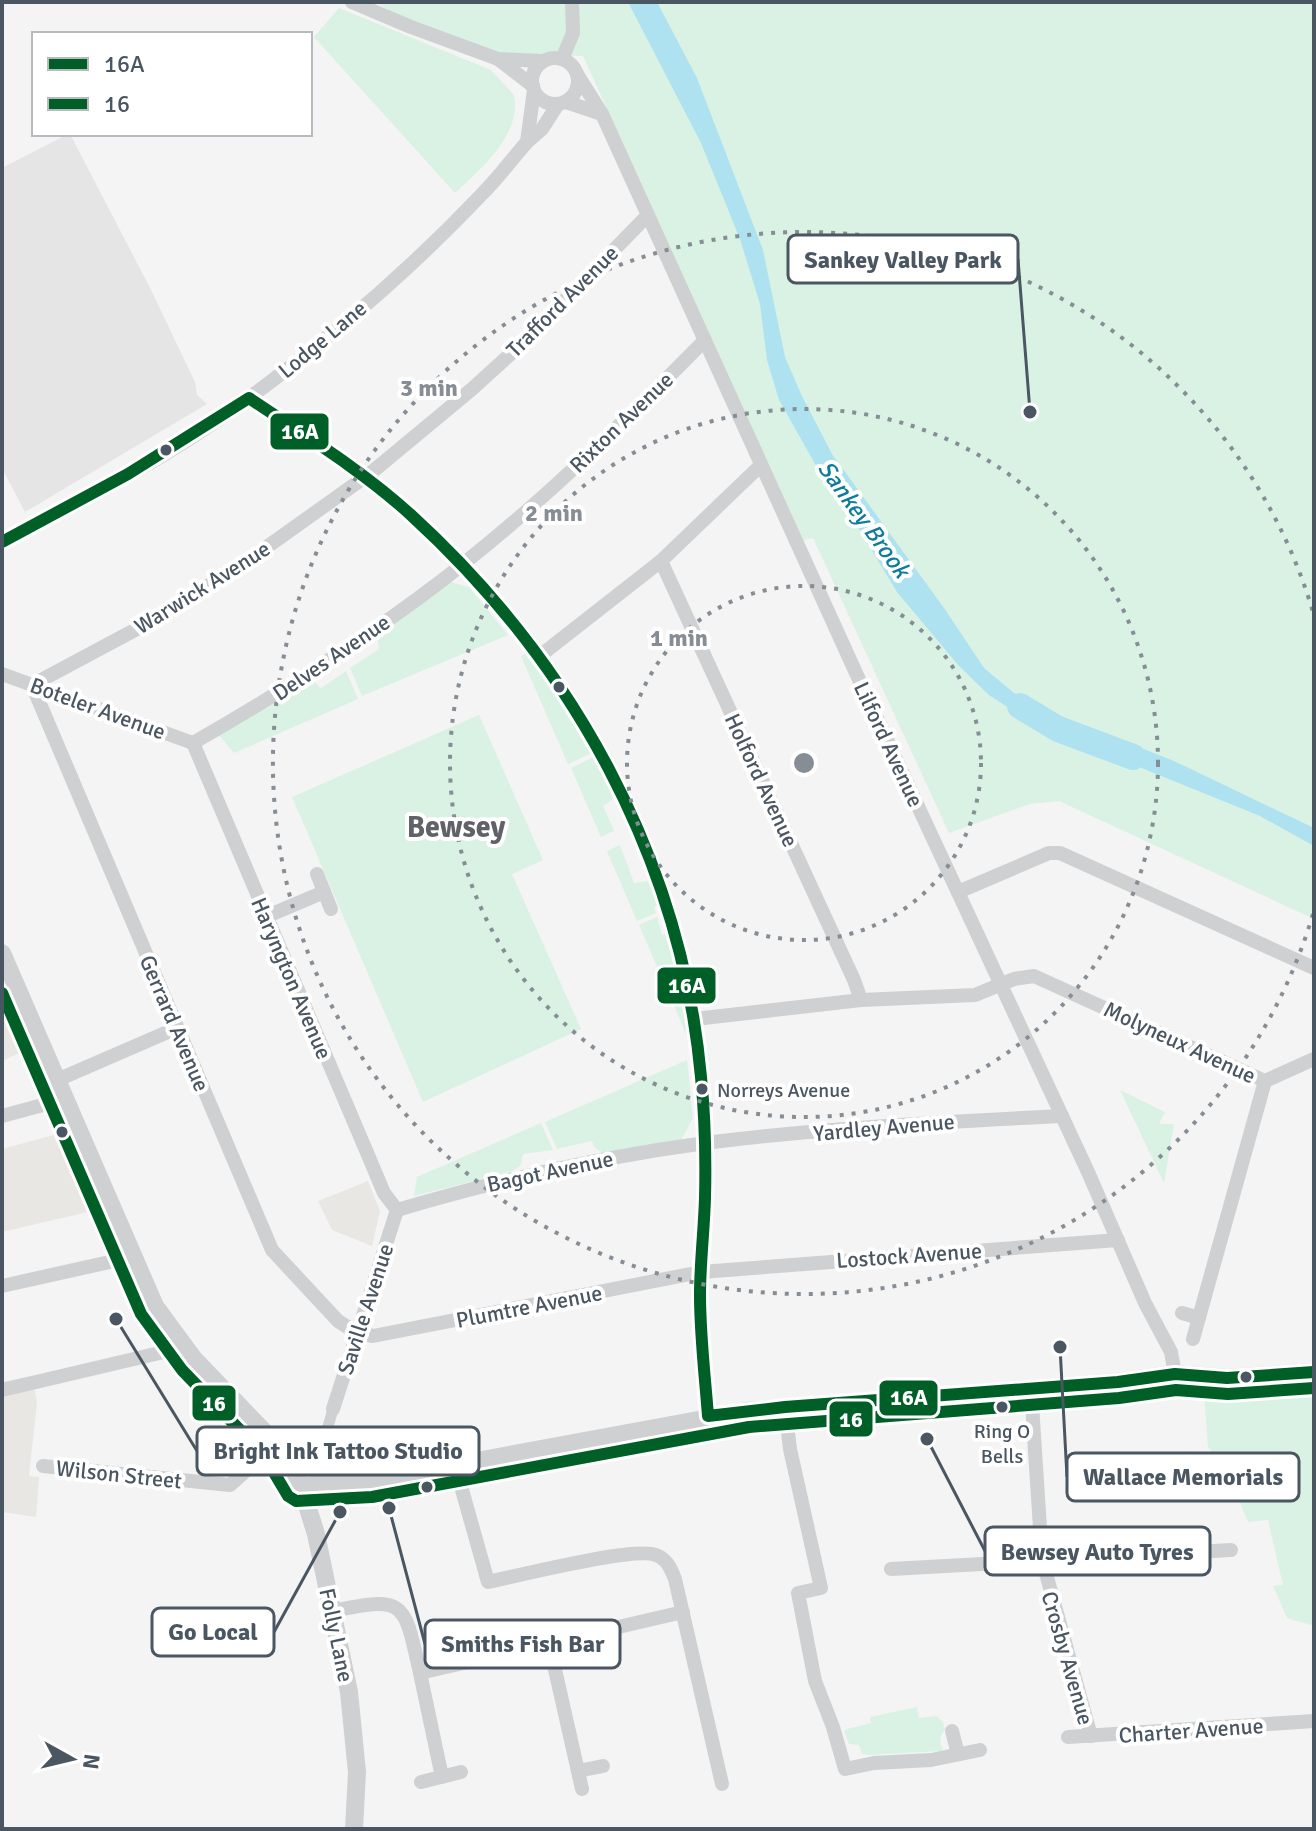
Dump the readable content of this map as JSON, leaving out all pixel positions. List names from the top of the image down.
{
  "streets": {
    "street": [
      "Trafford Avenue",
      "Lodge Lane",
      "Rixton Avenue",
      "Warwick Avenue",
      "Delves Avenue",
      "Boteler Avenue",
      "Lilford Avenue",
      "Holford Avenue",
      "Haryngton Avenue",
      "Gerrard Avenue",
      "Molyneux Avenue",
      "Yardley Avenue",
      "Bagot Avenue",
      "Lostock Avenue",
      "Plumtre Avenue",
      "Saville Avenue",
      "Wilson Street",
      "Folly Lane",
      "Crosby Avenue",
      "Charter Avenue"
    ]
  },
  "crossings": [
    ["Trafford Avenue", "Warwick Avenue"],
    ["Trafford Avenue", "Lilford Avenue"],
    ["Lodge Lane", "Lilford Avenue"],
    ["Rixton Avenue", "Delves Avenue"],
    ["Rixton Avenue", "Lilford Avenue"],
    ["Warwick Avenue", "Boteler Avenue"],
    ["Warwick Avenue", "Gerrard Avenue"],
    ["Delves Avenue", "Boteler Avenue"],
    ["Delves Avenue", "Haryngton Avenue"],
    ["Boteler Avenue", "Haryngton Avenue"],
    ["Boteler Avenue", "Gerrard Avenue"],
    ["Lilford Avenue", "Molyneux Avenue"],
    ["Lilford Avenue", "Yardley Avenue"],
    ["Lilford Avenue", "Lostock Avenue"],
    ["Haryngton Avenue", "Bagot Avenue"],
    ["Haryngton Avenue", "Saville Avenue"],
    ["Gerrard Avenue", "Plumtre Avenue"],
    ["Gerrard Avenue", "Saville Avenue"],
    ["Yardley Avenue", "Bagot Avenue"],
    ["Bagot Avenue", "Saville Avenue"],
    ["Lostock Avenue", "Plumtre Avenue"],
    ["Plumtre Avenue", "Saville Avenue"],
    ["Wilson Street", "Folly Lane"],
    ["Crosby Avenue", "Charter Avenue"]
  ],
  "districts": ["Bewsey"],
  "water": ["Sankey Brook"],
  "places": [
    "Sankey Valley Park",
    "Norreys Avenue",
    "Bright Ink Tattoo Studio",
    "Wallace Memorials",
    "Ring O Bells",
    "Bewsey Auto Tyres",
    "Smiths Fish Bar",
    "Go Local"
  ],
  "lines": ["transit line 16A", "transit line 16"],
  "legend": ["16A", "16"],
  "north": "right",
  "rings": ["3 min", "2 min", "1 min"]
}
